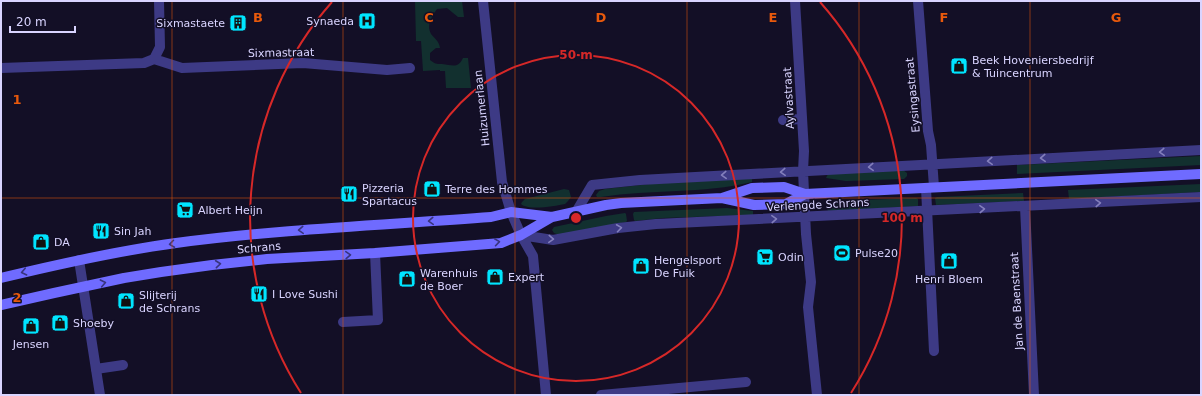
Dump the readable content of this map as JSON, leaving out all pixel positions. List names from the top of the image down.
{
  "streets": {
    "street": [
      "Sixmastraat",
      "Eysingastraat",
      "Aylvastraat",
      "Huizumerlaan",
      "Verlengde Schrans",
      "Schrans",
      "Jan de Baenstraat"
    ]
  },
  "crossings": [
    ["Eysingastraat", "Verlengde Schrans"],
    ["Aylvastraat", "Verlengde Schrans"],
    ["Huizumerlaan", "Verlengde Schrans"],
    ["Huizumerlaan", "Schrans"],
    ["Verlengde Schrans", "Schrans"],
    ["Verlengde Schrans", "Jan de Baenstraat"]
  ],
  "places": {
    "hospital": ["Synaeda"],
    "building": ["Sixmastaete"],
    "shop": [
      "Beek Hoveniersbedrijf & Tuincentrum",
      "Terre des Hommes",
      "DA",
      "Henri Bloem",
      "Hengelsport De Fuik",
      "Expert",
      "Warenhuis de Boer",
      "Slijterij de Schrans",
      "Shoeby",
      "Jensen"
    ],
    "restaurant": ["Pizzeria Spartacus", "Sin Jah", "I Love Sushi"],
    "supermarket": ["Albert Heijn", "Odin"],
    "sports": ["Pulse20"]
  },
  "scale_bar": "20 m",
  "grid": {
    "columns": [
      "B",
      "C",
      "D",
      "E",
      "F",
      "G"
    ],
    "rows": ["1", "2"]
  },
  "rings": ["50 m", "100 m"]
}
